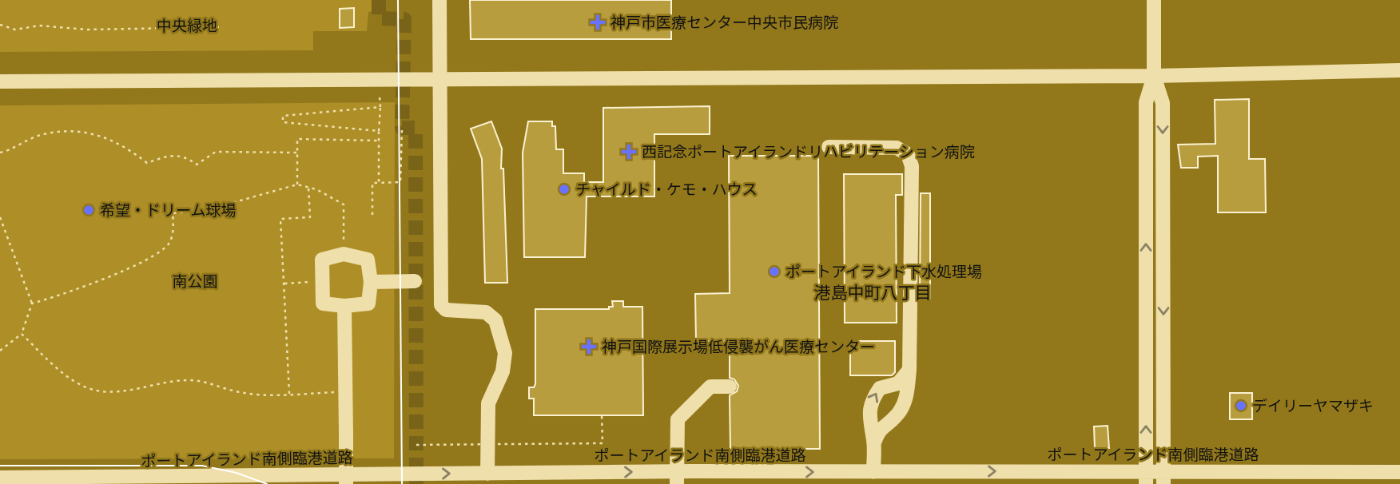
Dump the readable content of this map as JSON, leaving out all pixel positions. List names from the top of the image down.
{
  "streets": {
    "street": ["ポートアイランド南側臨港道路"]
  },
  "one_way": ["ポートアイランド南側臨港道路"],
  "districts": ["港島中町八丁目"],
  "parks": ["中央緑地", "南公園"],
  "places": {
    "health": ["神戸市医療センター中央市民病院", "西記念ポートアイランドリハビリテーション病院", "神戸国際展示場低侵襲がん医療センター"],
    "other": [
      "チャイルド・ケモ・ハウス",
      "希望・ドリーム球場",
      "ポートアイランド下水処理場",
      "デイリーヤマザキ"
    ]
  }
}
